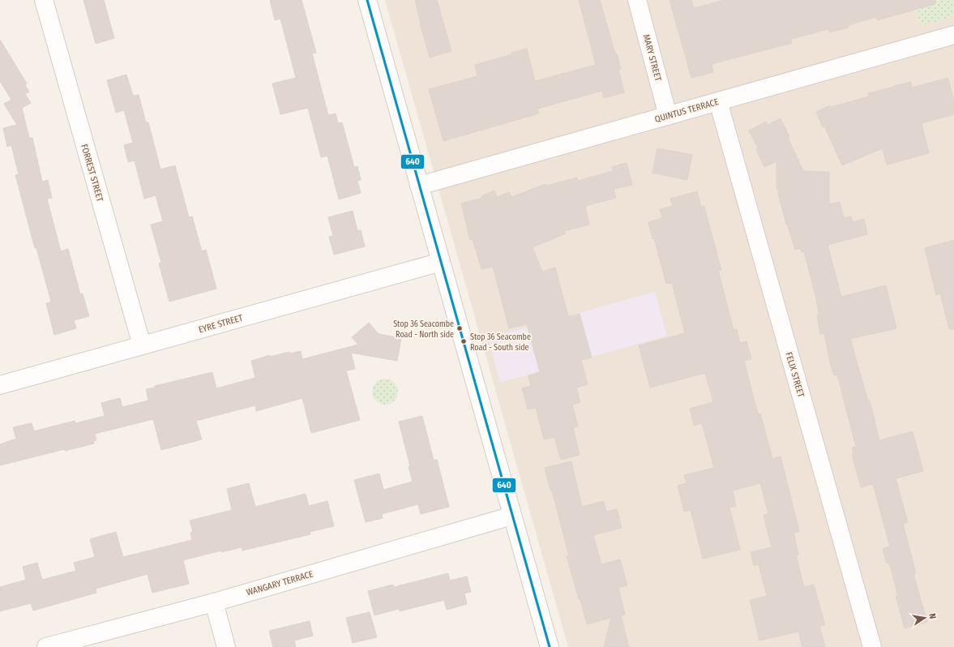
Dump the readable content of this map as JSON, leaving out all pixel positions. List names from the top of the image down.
{
  "streets": {
    "street": [
      "MARY STREET",
      "QUINTUS TERRACE",
      "FORREST STREET",
      "EYRE STREET",
      "FELIX STREET",
      "WANGARY TERRACE"
    ]
  },
  "crossings": [
    ["MARY STREET", "QUINTUS TERRACE"],
    ["QUINTUS TERRACE", "FELIX STREET"],
    ["FORREST STREET", "EYRE STREET"]
  ],
  "places": ["Stop 36 Seacombe Road - North side", "Stop 36 Seacombe Road - South side"],
  "lines": ["transit line 640"],
  "north": "right"
}
